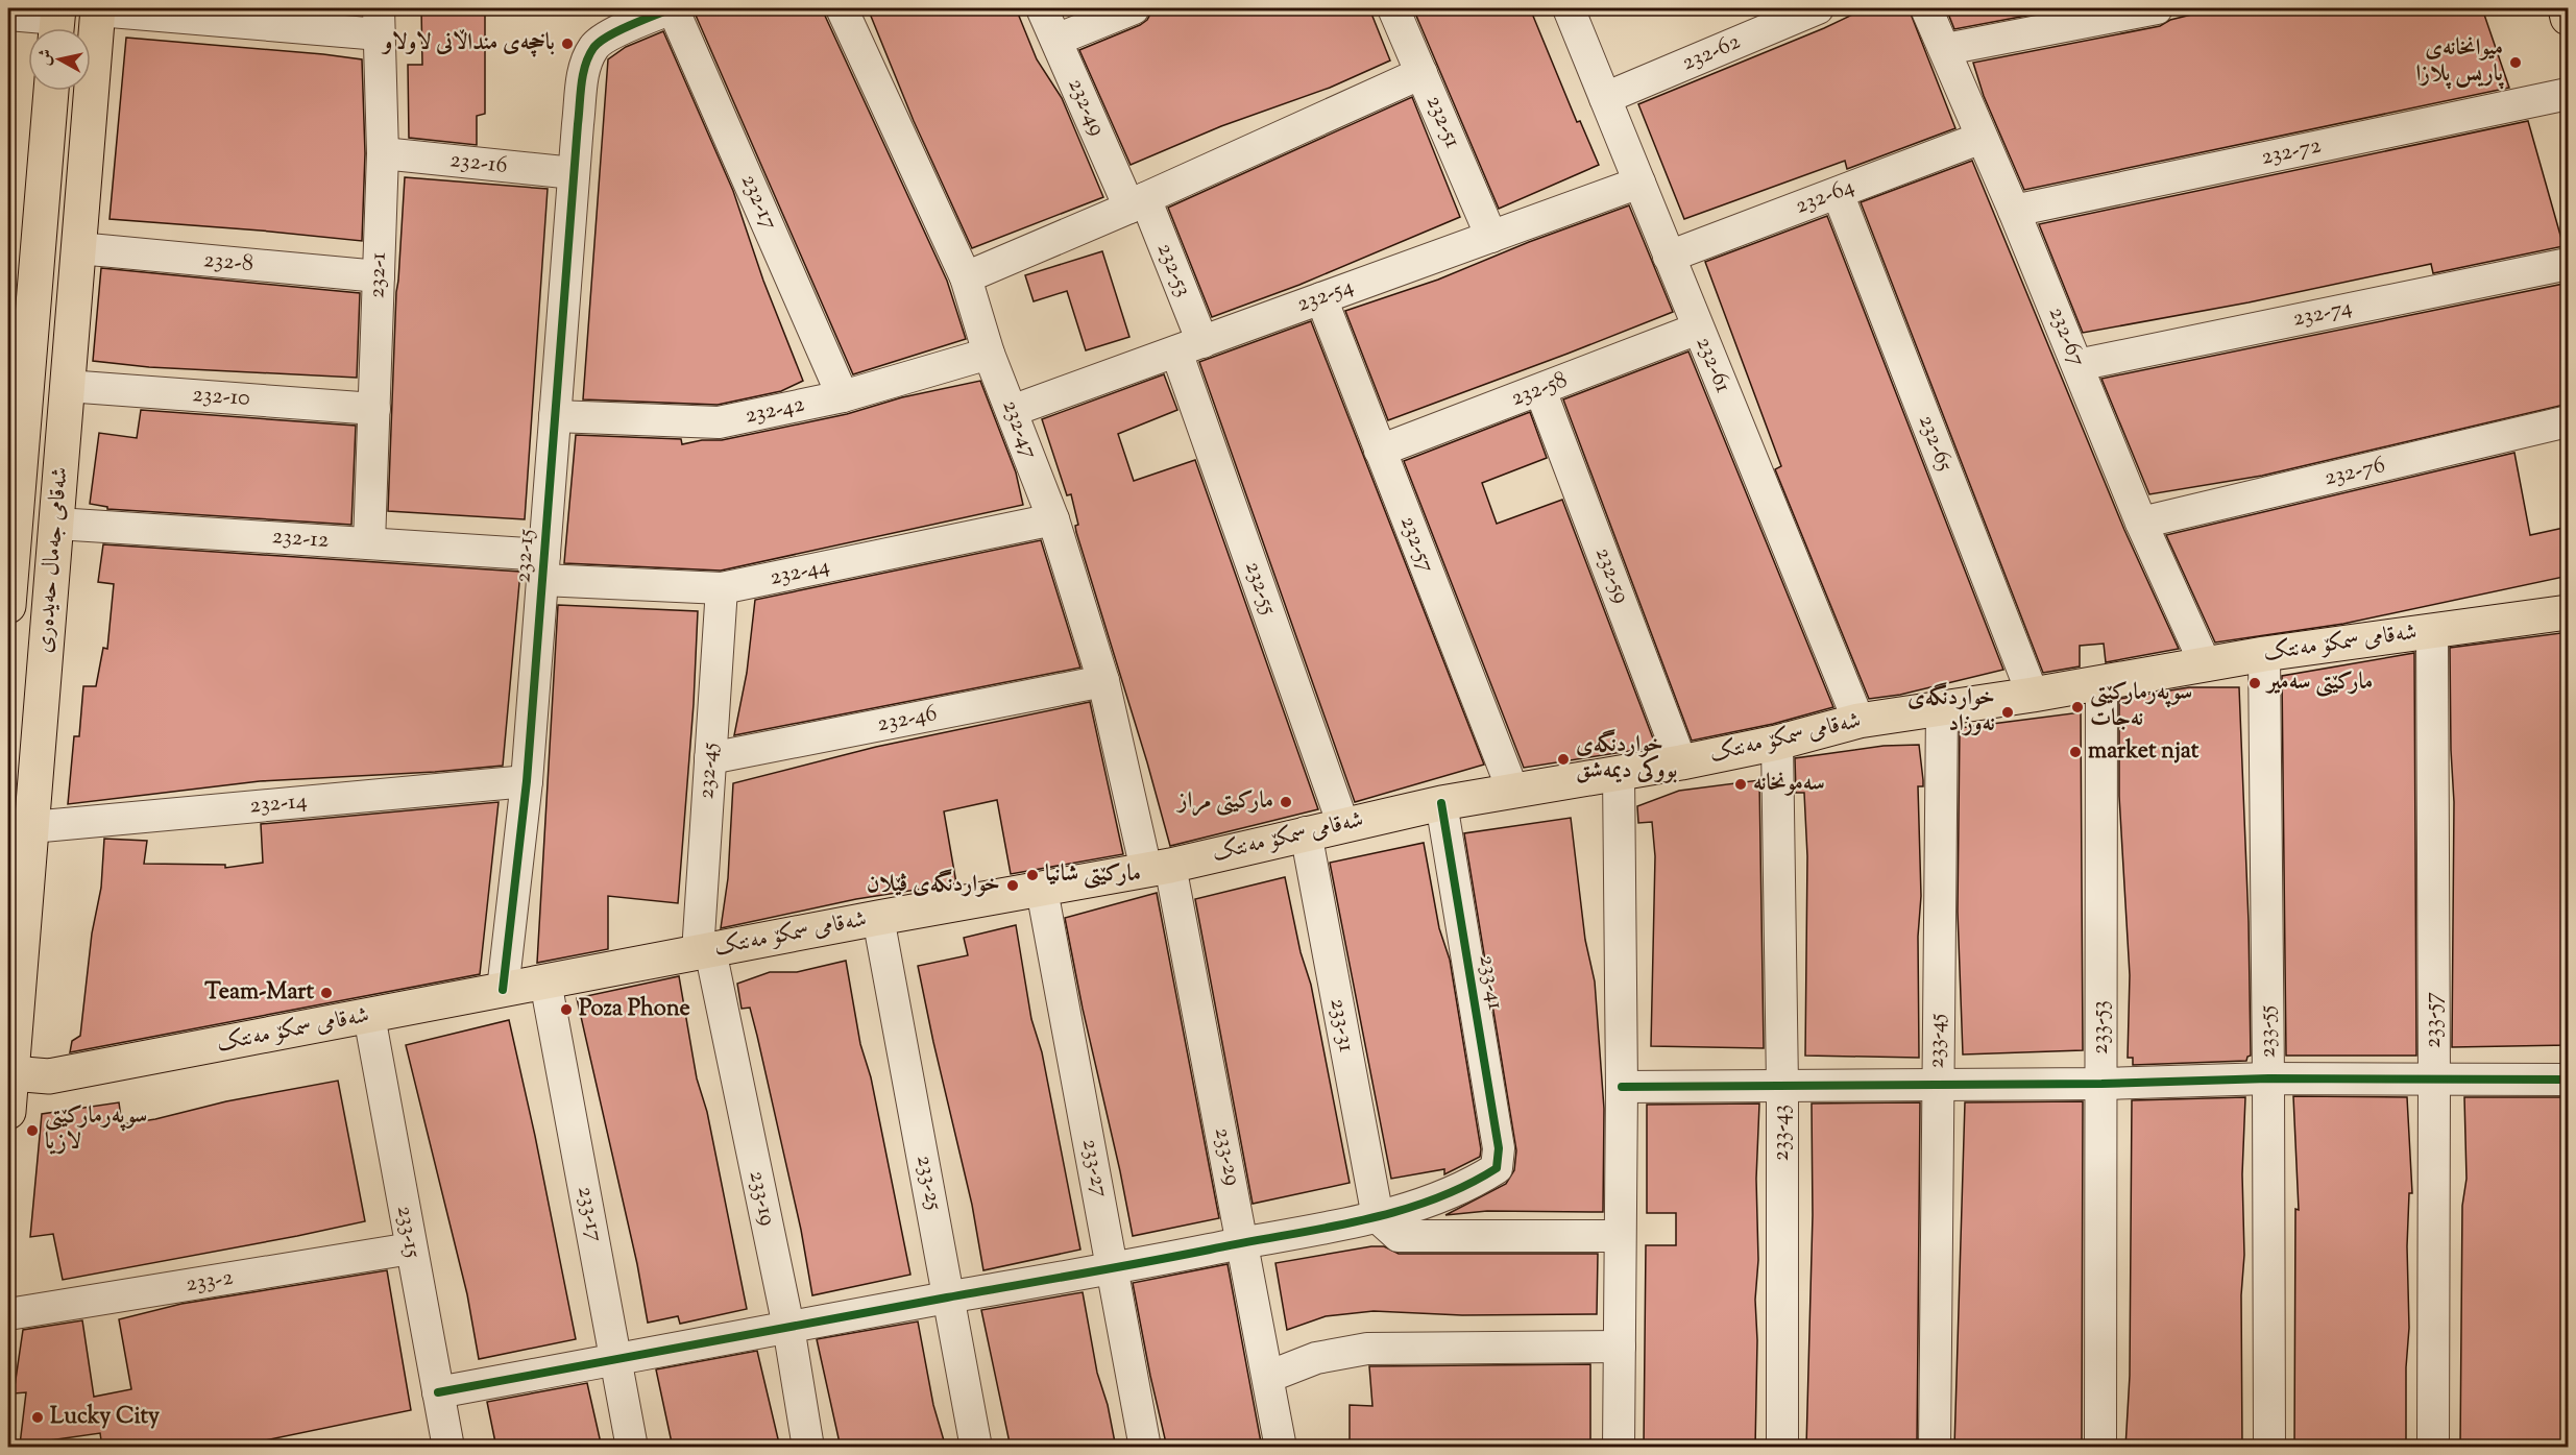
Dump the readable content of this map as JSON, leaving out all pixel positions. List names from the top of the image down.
{
  "streets": {
    "main road": ["شەقامی جەمال حەیدەری", "شەقامی سمکۆ مەنتک"],
    "street": [
      "232-62",
      "232-49",
      "232-51",
      "232-72",
      "232-16",
      "232-64",
      "232-17",
      "232-8",
      "232-53",
      "232-1",
      "232-54",
      "232-74",
      "232-67",
      "232-61",
      "232-58",
      "232-10",
      "232-42",
      "232-47",
      "232-65",
      "232-76",
      "232-12",
      "232-57",
      "232-15",
      "232-44",
      "232-59",
      "232-55",
      "232-46",
      "232-45",
      "232-14",
      "233-41",
      "233-57",
      "233-31",
      "233-53",
      "233-55",
      "233-45",
      "233-43",
      "233-29",
      "233-27",
      "233-25",
      "233-19",
      "233-17",
      "233-15",
      "233-2"
    ]
  },
  "crossings": [
    ["232-62", "232-61"],
    ["232-49", "232-53"],
    ["232-51", "232-54"],
    ["232-72", "232-67"],
    ["232-16", "232-1"],
    ["232-16", "232-15"],
    ["232-64", "232-67"],
    ["232-64", "232-61"],
    ["232-64", "232-65"],
    ["232-17", "232-42"],
    ["232-17", "232-15"],
    ["232-8", "232-1"],
    ["232-8", "شەقامی جەمال حەیدەری"],
    ["232-53", "232-54"],
    ["232-53", "232-55"],
    ["232-1", "232-10"],
    ["232-1", "232-12"],
    ["232-54", "232-61"],
    ["232-54", "232-47"],
    ["232-54", "232-57"],
    ["232-54", "232-55"],
    ["232-74", "232-67"],
    ["232-67", "232-76"],
    ["232-67", "شەقامی سمکۆ مەنتک"],
    ["232-61", "232-58"],
    ["232-61", "شەقامی سمکۆ مەنتک"],
    ["232-58", "232-57"],
    ["232-58", "232-59"],
    ["232-10", "شەقامی جەمال حەیدەری"],
    ["232-42", "232-47"],
    ["232-42", "232-15"],
    ["232-47", "232-44"],
    ["232-47", "شەقامی سمکۆ مەنتک"],
    ["232-47", "232-46"],
    ["232-47", "233-29"],
    ["232-65", "شەقامی سمکۆ مەنتک"],
    ["232-12", "232-15"],
    ["232-12", "شەقامی جەمال حەیدەری"],
    ["232-12", "232-44"],
    ["232-57", "شەقامی سمکۆ مەنتک"],
    ["232-15", "232-44"],
    ["232-15", "شەقامی سمکۆ مەنتک"],
    ["232-15", "232-14"],
    ["شەقامی جەمال حەیدەری", "شەقامی سمکۆ مەنتک"],
    ["شەقامی جەمال حەیدەری", "232-14"],
    ["232-44", "232-45"],
    ["232-59", "شەقامی سمکۆ مەنتک"],
    ["232-55", "شەقامی سمکۆ مەنتک"],
    ["شەقامی سمکۆ مەنتک", "232-45"],
    ["شەقامی سمکۆ مەنتک", "233-41"],
    ["شەقامی سمکۆ مەنتک", "233-57"],
    ["شەقامی سمکۆ مەنتک", "233-31"],
    ["شەقامی سمکۆ مەنتک", "233-53"],
    ["شەقامی سمکۆ مەنتک", "233-55"],
    ["شەقامی سمکۆ مەنتک", "233-45"],
    ["شەقامی سمکۆ مەنتک", "233-43"],
    ["شەقامی سمکۆ مەنتک", "233-29"],
    ["شەقامی سمکۆ مەنتک", "233-27"],
    ["شەقامی سمکۆ مەنتک", "233-25"],
    ["شەقامی سمکۆ مەنتک", "233-19"],
    ["شەقامی سمکۆ مەنتک", "233-17"],
    ["شەقامی سمکۆ مەنتک", "233-15"],
    ["232-46", "232-45"],
    ["232-45", "233-19"],
    ["233-41", "233-31"],
    ["233-15", "233-2"]
  ],
  "places": [
    "باخچەی منداڵانی لاولاو",
    "میوانخانەی پاریس پلازا",
    "مارکێتی سەمیر",
    "سوپەرمارکێتی نەجات",
    "خواردنگەی نەوزاد",
    "market njat",
    "خواردنگەی بووکی دیمەشق",
    "سەمونخانە",
    "مارکیتی مراز",
    "مارکێتی شانیا",
    "خواردنگەی ڤێلان",
    "Team-Mart",
    "Poza Phone",
    "سوپەرمارکێتی لازیا",
    "Lucky City"
  ],
  "north": "left"
}
